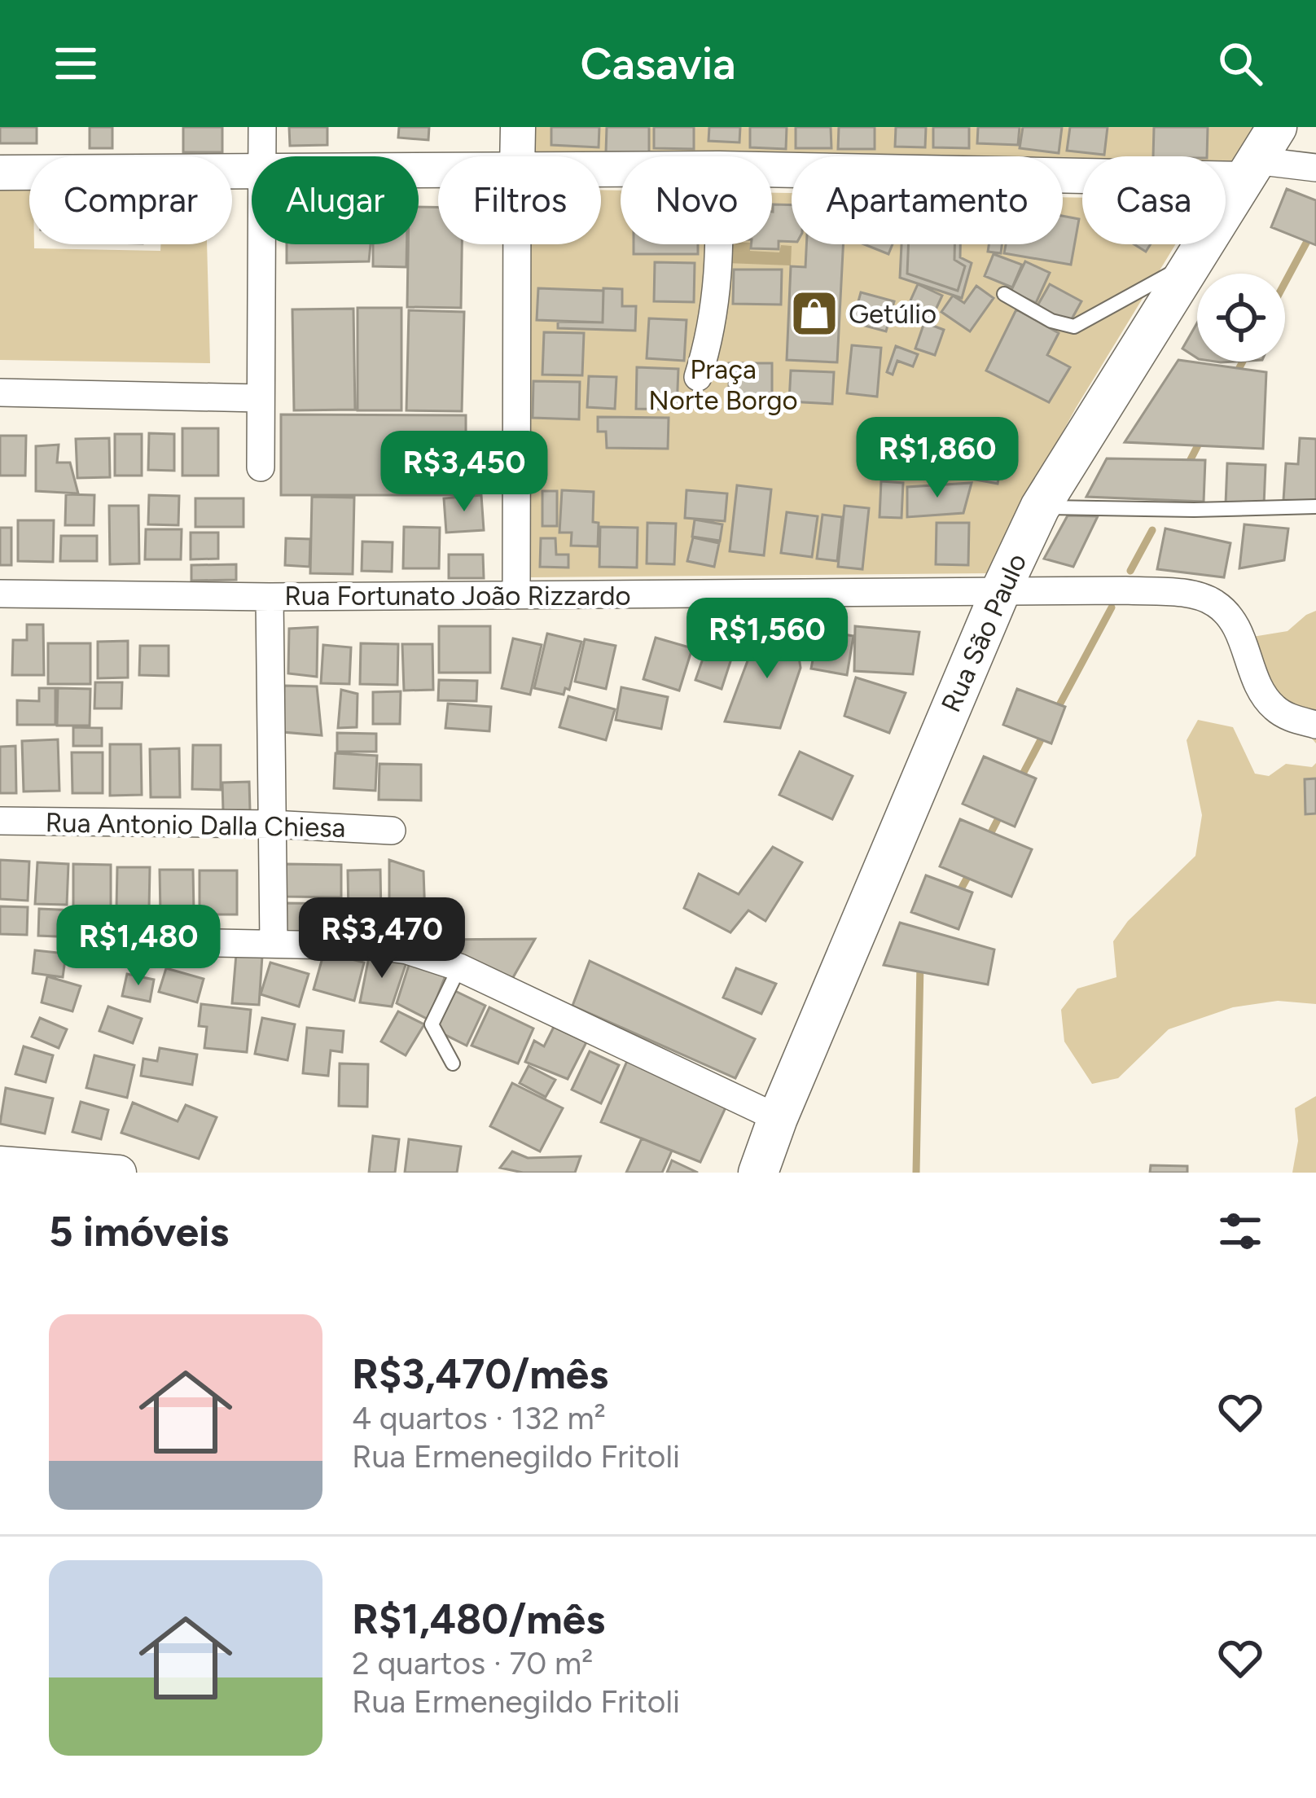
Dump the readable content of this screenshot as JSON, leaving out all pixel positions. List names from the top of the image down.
{
  "streets": {
    "main road": ["Rua São Paulo"],
    "street": ["Rua Fortunato João Rizzardo", "Rua Antonio Dalla Chiesa"]
  },
  "crossings": [
    ["Rua Fortunato João Rizzardo", "Rua São Paulo"]
  ],
  "parks": ["Praça Norte Borgo"],
  "places": {
    "shop": ["Getúlio"]
  },
  "page": {
    "header": "Casavia",
    "chip": [
      "Comprar",
      "Alugar",
      "Filtros",
      "Novo",
      "Apartamento",
      "Casa"
    ],
    "price": [
      "R$1,860",
      "R$3,450",
      "R$1,560",
      "R$3,470",
      "R$1,480"
    ],
    "heading": "5 imóveis",
    "list": [
      {
        "name": "R$3,470/mês",
        "note": "4 quartos · 132 m² · Rua Ermenegildo Fritoli"
      },
      {
        "name": "R$1,480/mês",
        "note": "2 quartos · 70 m² · Rua Ermenegildo Fritoli"
      }
    ]
  }
}
